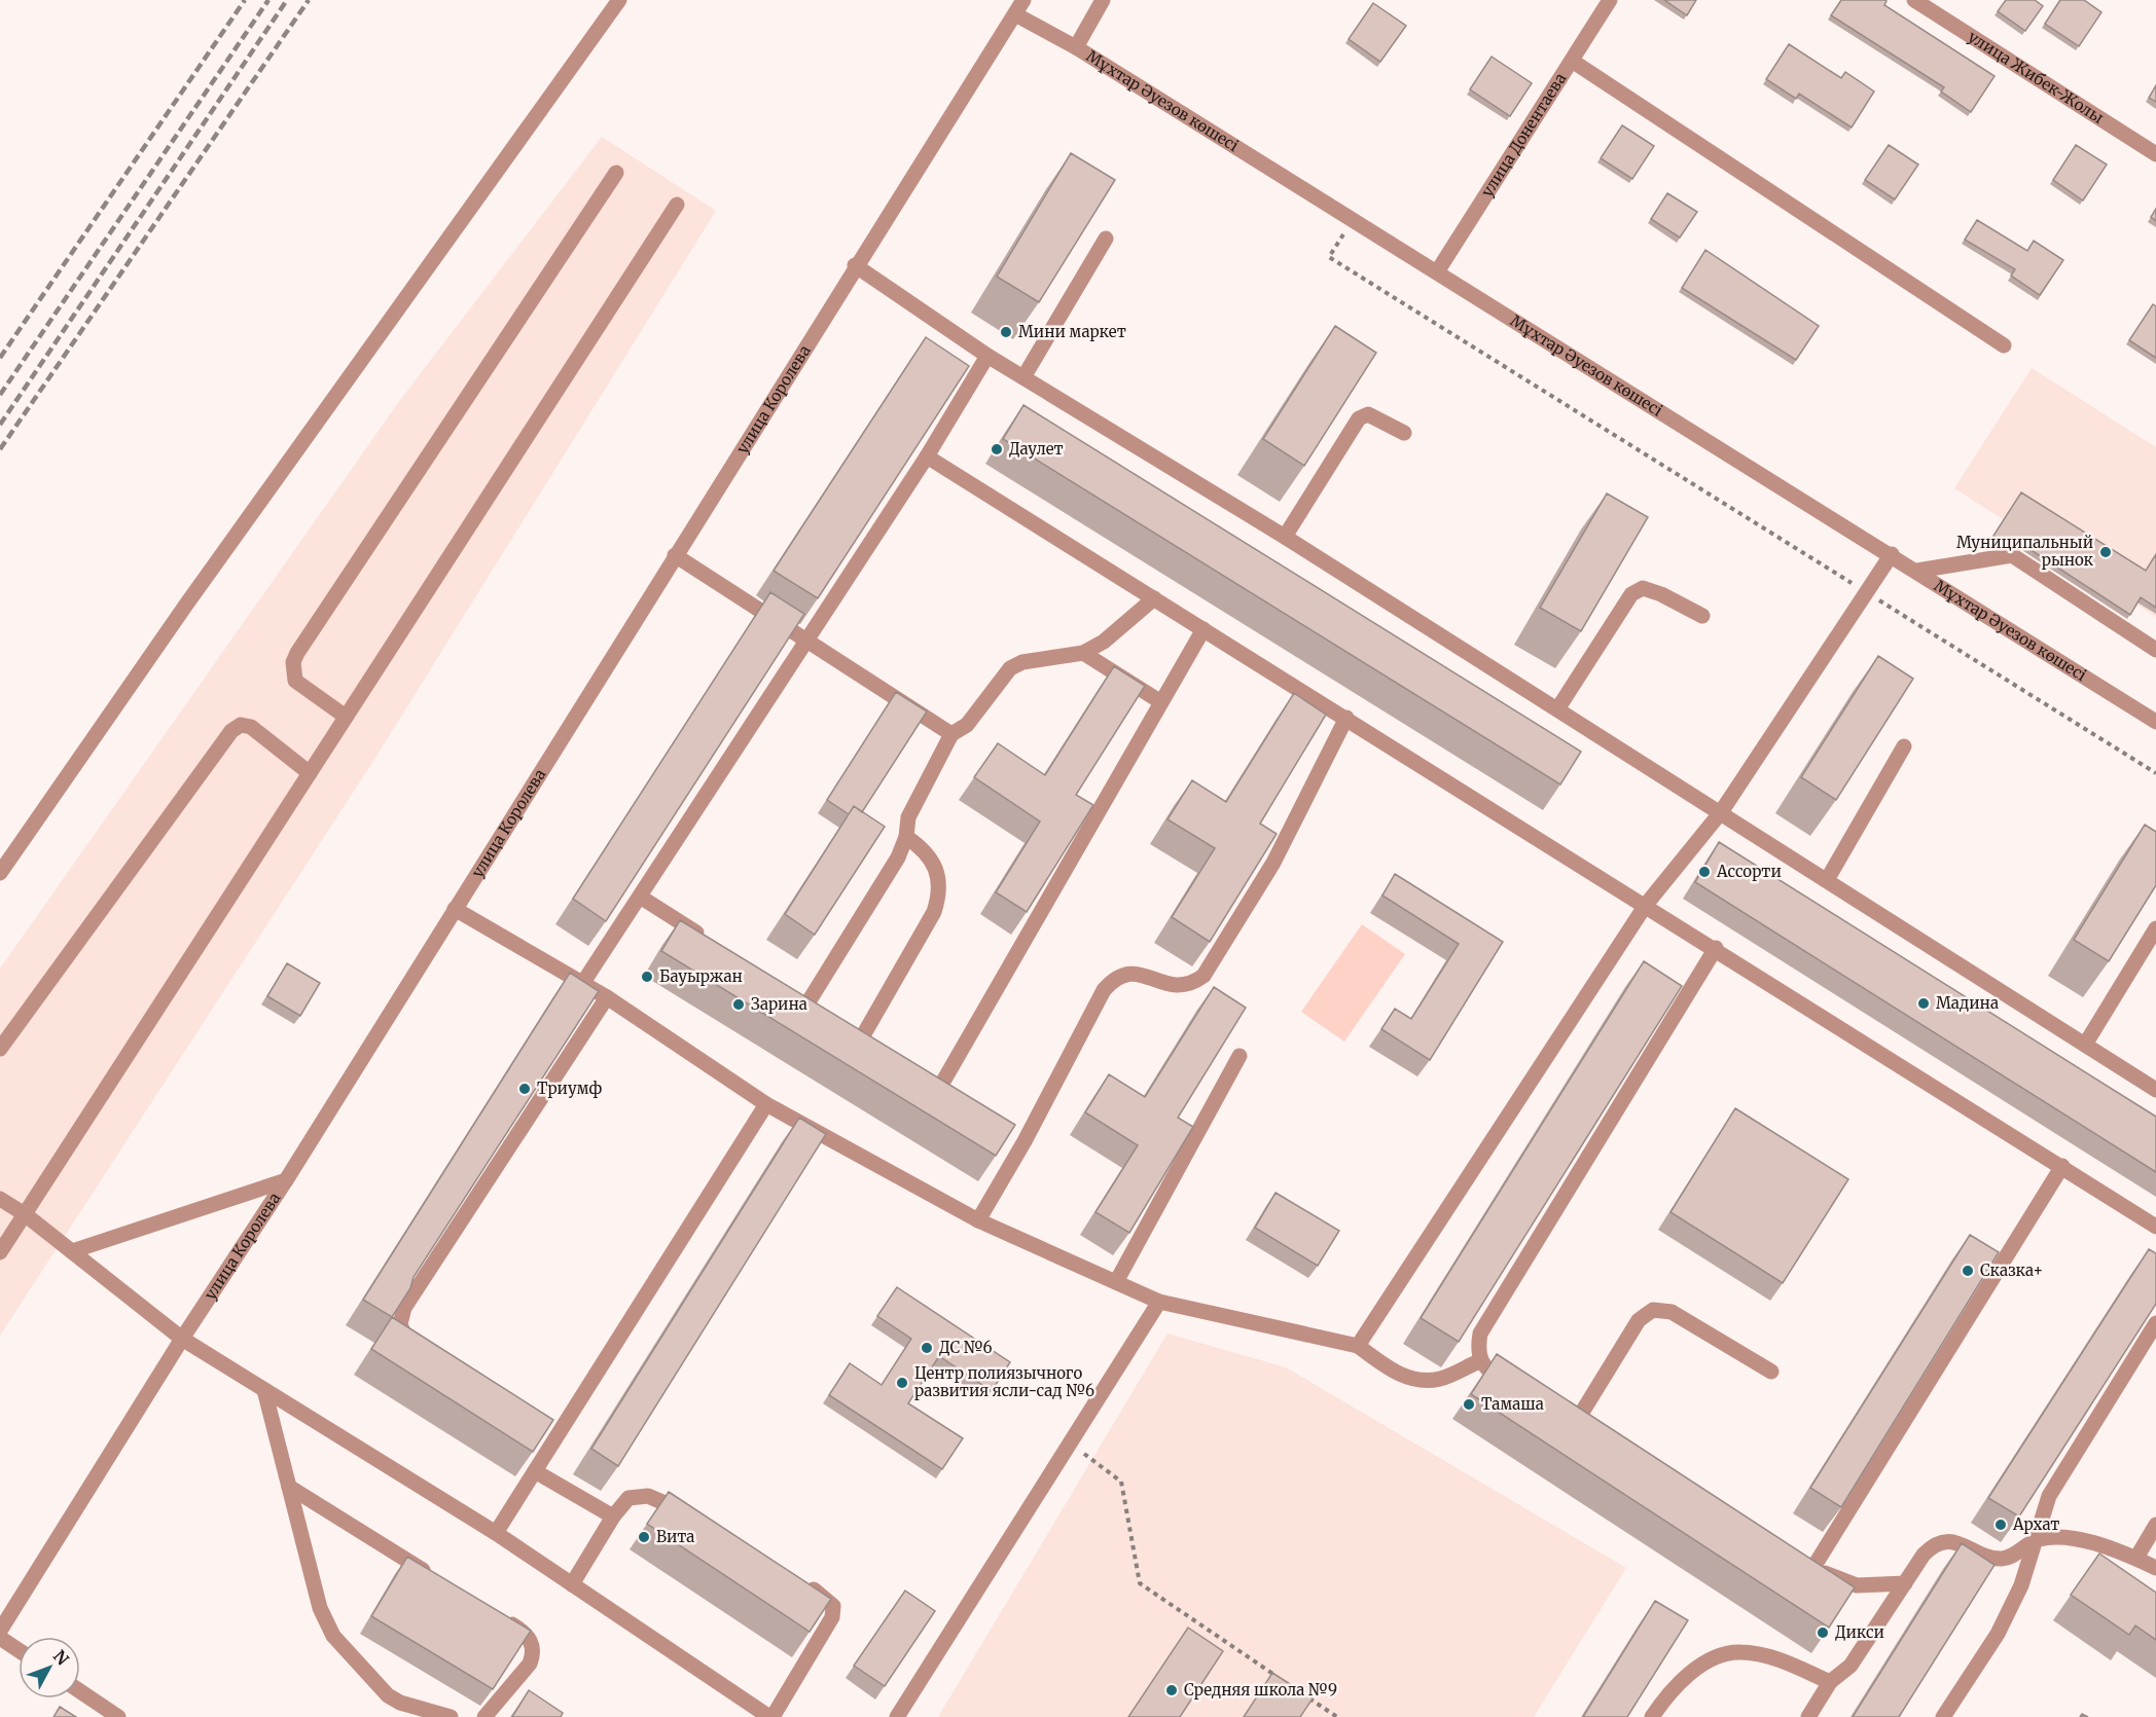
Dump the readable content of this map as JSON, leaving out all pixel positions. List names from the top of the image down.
{
  "streets": {
    "street": [
      "улица Жибек-Жолы",
      "Мұхтар Әуезов көшесі",
      "улица Донентаева",
      "улица Королева"
    ]
  },
  "crossings": [
    ["Мұхтар Әуезов көшесі", "улица Донентаева"],
    ["Мұхтар Әуезов көшесі", "улица Королева"]
  ],
  "places": [
    "Мини маркет",
    "Даулет",
    "Муниципальный рынок",
    "Ассорти",
    "Бауыржан",
    "Мадина",
    "Зарина",
    "Триумф",
    "Сказка+",
    "ДС №6",
    "Центр полиязычного развития ясли-сад №6",
    "Тамаша",
    "Архат",
    "Вита",
    "Дикси",
    "Средняя школа №9"
  ],
  "north": "top right"
}
